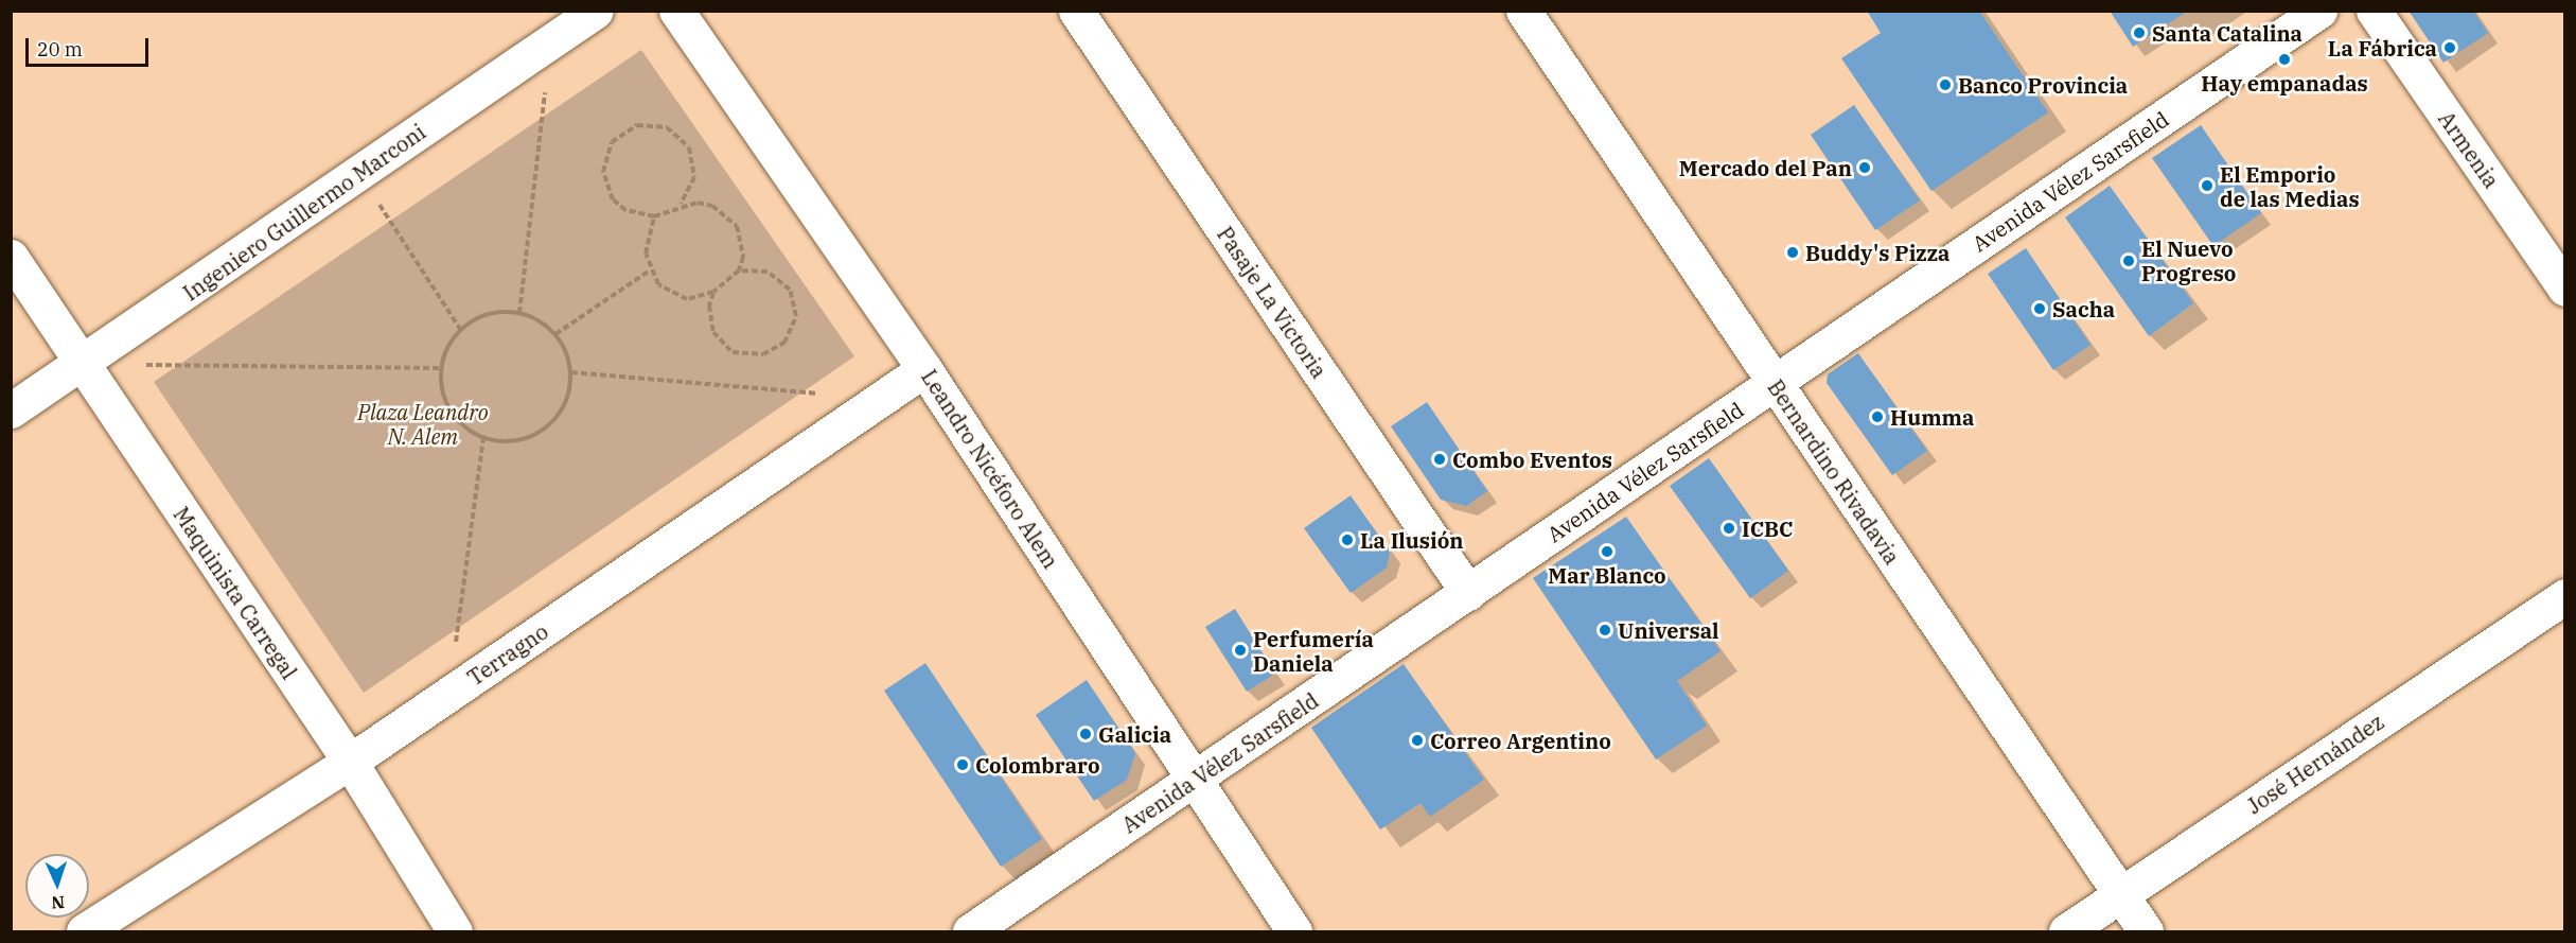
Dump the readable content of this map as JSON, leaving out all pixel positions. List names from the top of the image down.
{
  "streets": {
    "street": [
      "Armenia",
      "Avenida Vélez Sarsfield",
      "Ingeniero Guillermo Marconi",
      "Pasaje La Victoria",
      "Leandro Nicéforo Alem",
      "Bernardino Rivadavia",
      "Maquinista Carregal",
      "Terragno",
      "José Hernández"
    ]
  },
  "crossings": [
    ["Avenida Vélez Sarsfield", "Pasaje La Victoria"],
    ["Avenida Vélez Sarsfield", "Leandro Nicéforo Alem"],
    ["Avenida Vélez Sarsfield", "Bernardino Rivadavia"],
    ["Ingeniero Guillermo Marconi", "Maquinista Carregal"],
    ["Leandro Nicéforo Alem", "Terragno"],
    ["Bernardino Rivadavia", "José Hernández"],
    ["Maquinista Carregal", "Terragno"]
  ],
  "parks": ["Plaza Leandro N. Alem"],
  "places": [
    "Santa Catalina",
    "La Fábrica",
    "Hay empanadas",
    "Banco Provincia",
    "Mercado del Pan",
    "El Emporio de las Medias",
    "Buddy's Pizza",
    "El Nuevo Progreso",
    "Sacha",
    "Humma",
    "Combo Eventos",
    "ICBC",
    "La Ilusión",
    "Mar Blanco",
    "Universal",
    "Perfumería Daniela",
    "Galicia",
    "Correo Argentino",
    "Colombraro"
  ],
  "scale_bar": "20 m",
  "north": "bottom"
}
